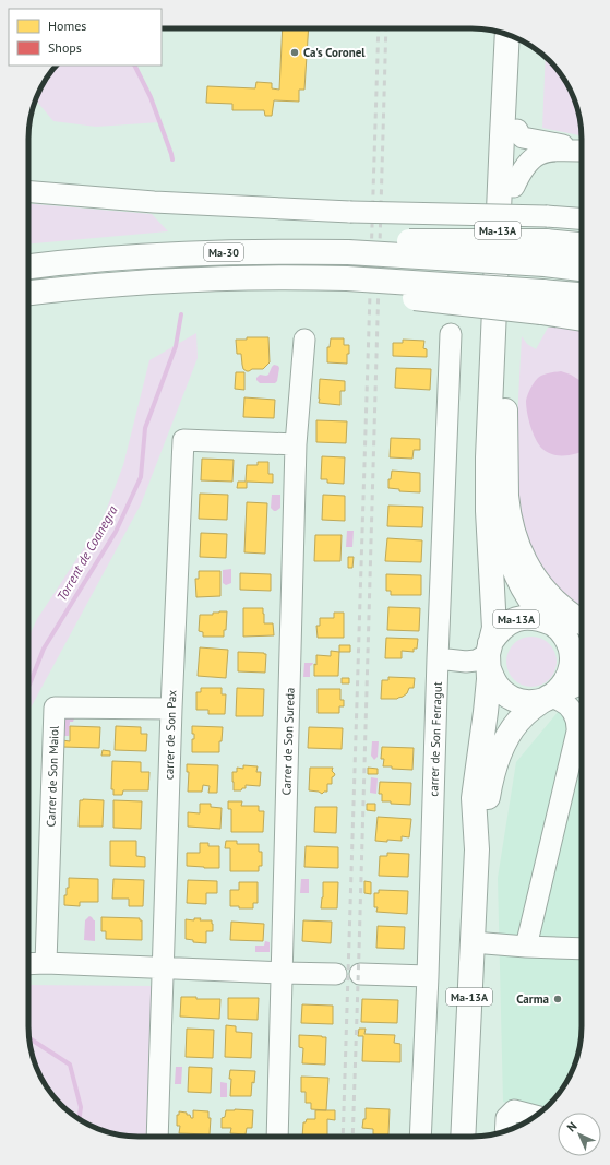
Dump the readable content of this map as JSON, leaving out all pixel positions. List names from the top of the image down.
{
  "streets": {
    "main road": ["Ma-13A", "Ma-30"],
    "street": [
      "carrer de Son Pax",
      "carrer de Son Ferragut",
      "Carrer de Son Sureda",
      "Carrer de Son Maiol"
    ]
  },
  "crossings": [
    ["carrer de Son Pax", "Carrer de Son Sureda"],
    ["carrer de Son Pax", "Carrer de Son Maiol"]
  ],
  "water": ["Torrent de Coanegra"],
  "places": ["Ca's Coronel", "Carma"],
  "legend": ["Homes", "Shops"],
  "north": "top left"
}
